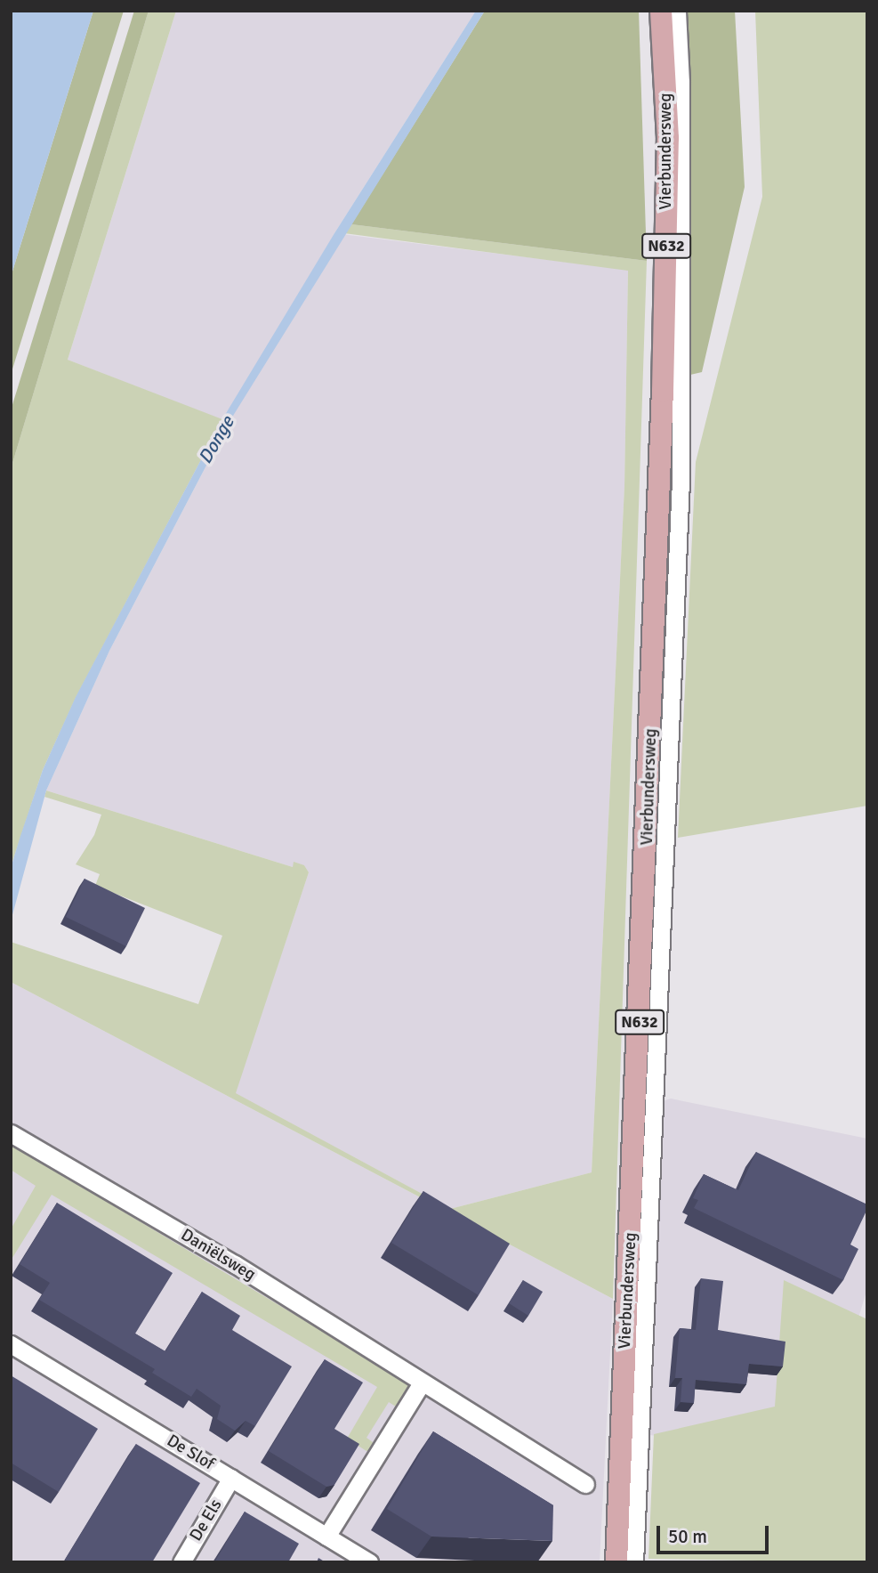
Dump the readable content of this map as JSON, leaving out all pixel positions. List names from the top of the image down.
{
  "streets": {
    "main road": ["Vierbundersweg", "N632"],
    "street": ["Daniëlsweg", "De Slof", "De Els"]
  },
  "crossings": [
    ["De Slof", "De Els"]
  ],
  "water": ["Donge"],
  "scale_bar": "50 m"
}
